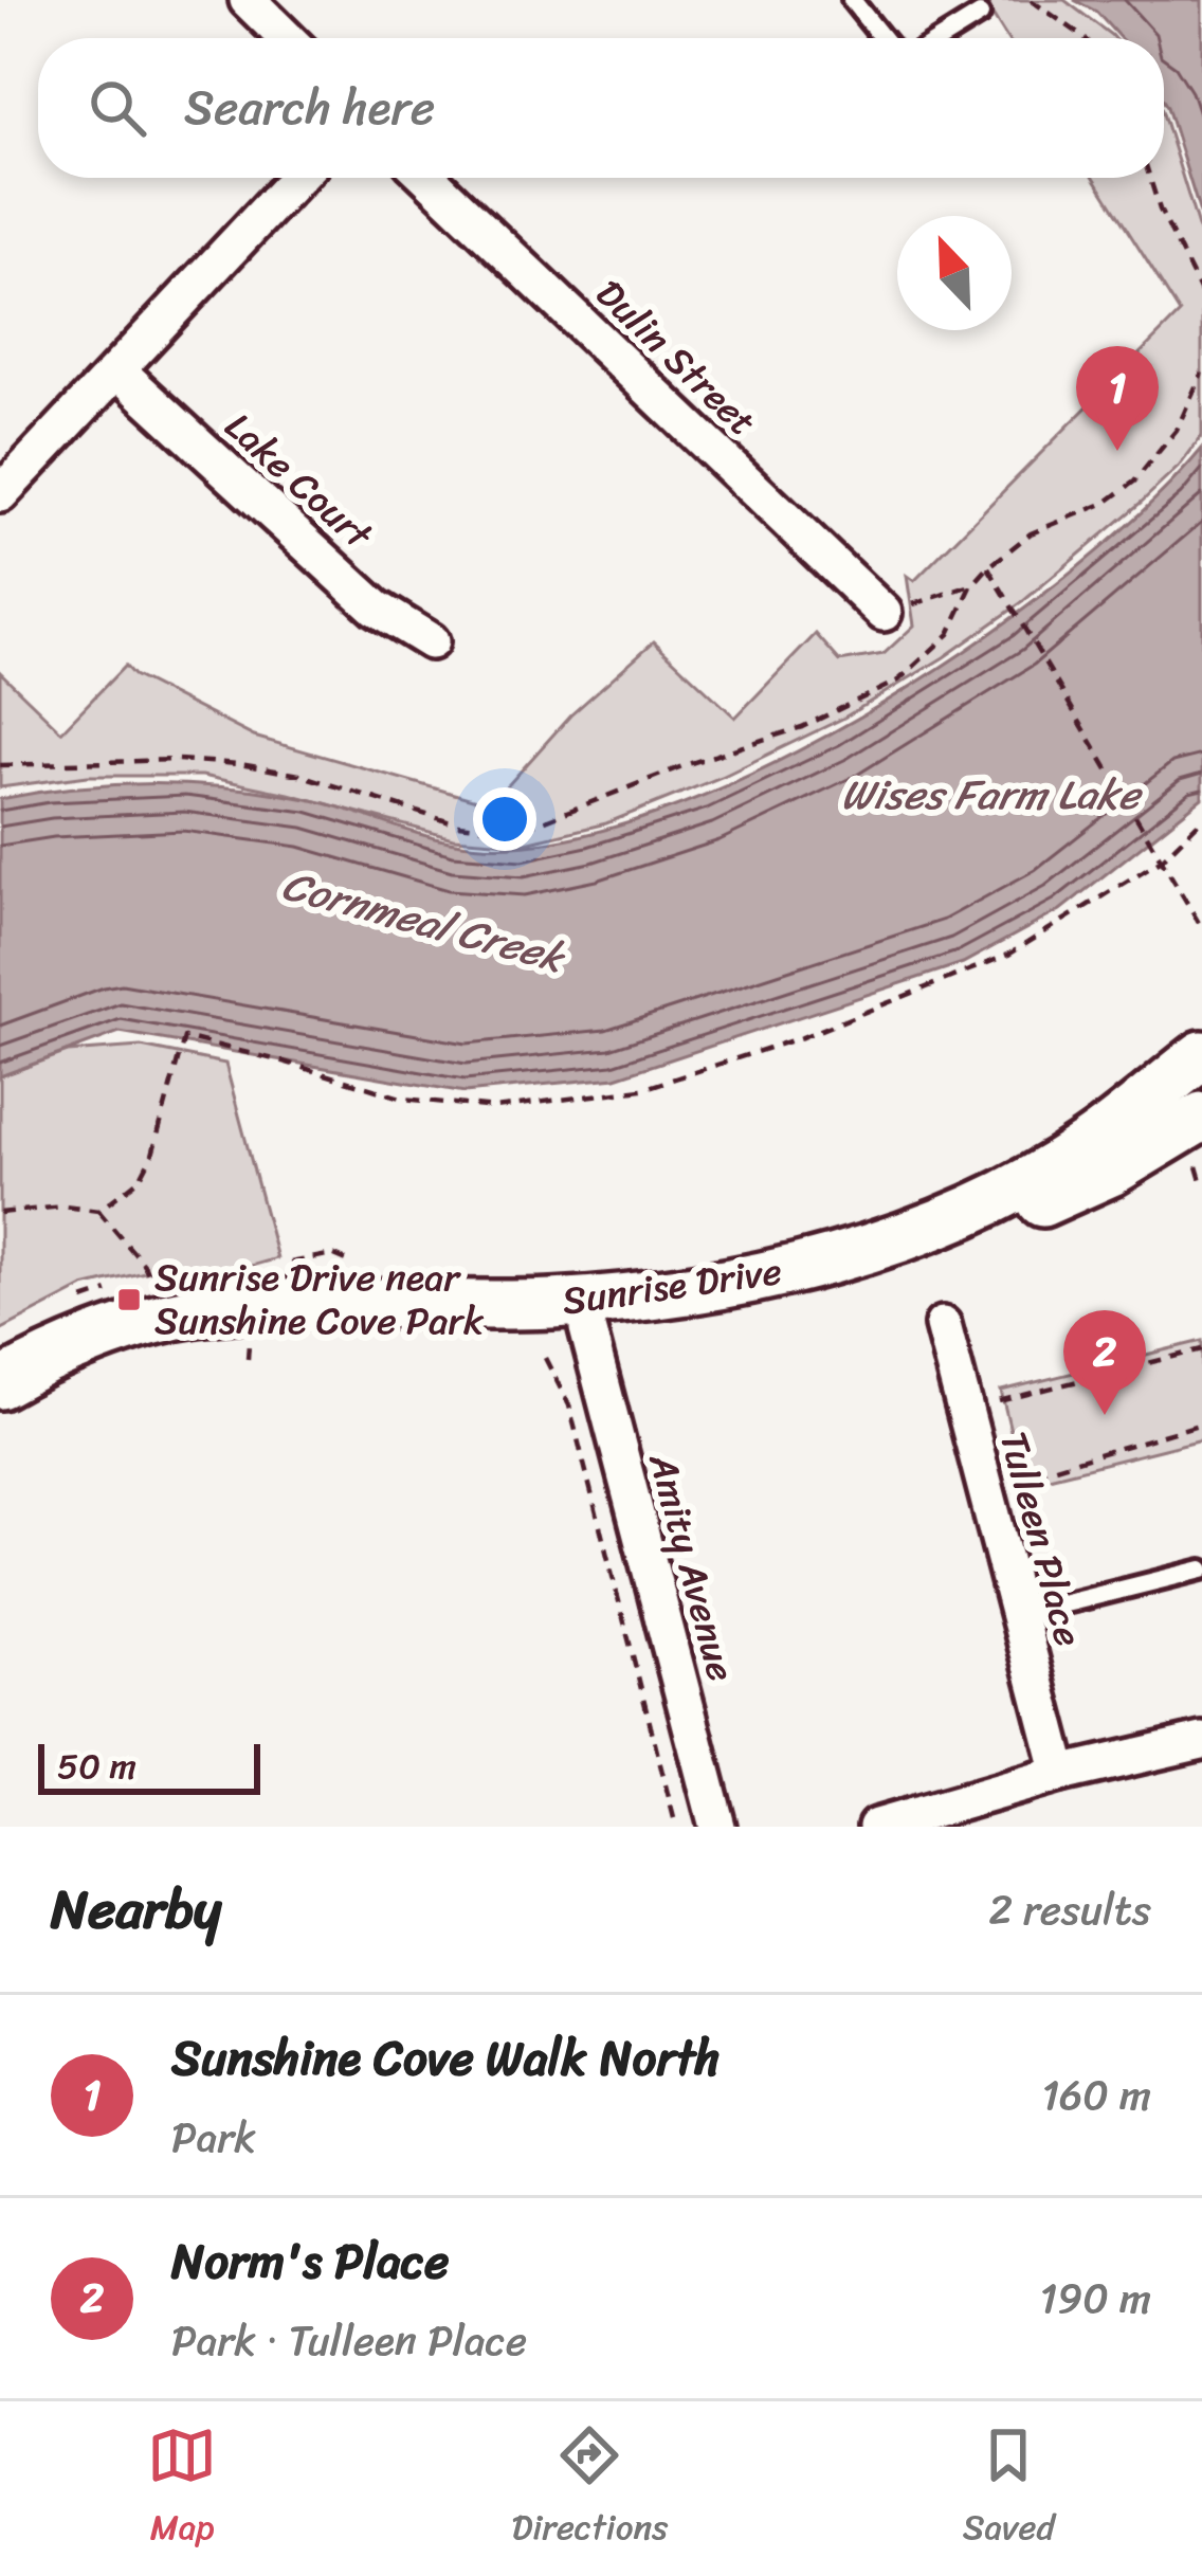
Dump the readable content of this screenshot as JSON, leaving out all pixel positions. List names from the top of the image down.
{
  "streets": {
    "street": [
      "Dulin Street",
      "Lake Court",
      "Sunrise Drive",
      "Tulleen Place",
      "Amity Avenue"
    ]
  },
  "crossings": [
    ["Sunrise Drive", "Amity Avenue"]
  ],
  "water": ["Wises Farm Lake", "Cornmeal Creek"],
  "places": {
    "transit": ["Sunrise Drive near Sunshine Cove Park"]
  },
  "scale_bar": "50 m",
  "north": "top left",
  "page": {
    "search": "Search here",
    "pins": ["1", "2"],
    "scale": "50 m",
    "heading": ["Nearby", "2 results"],
    "list": [
      {
        "mark": "1",
        "name": "Sunshine Cove Walk North",
        "note": "Park",
        "value": "160 m"
      },
      {
        "mark": "2",
        "name": "Norm's Place",
        "note": "Park · Tulleen Place",
        "value": "190 m"
      }
    ],
    "nav": ["Map", "Directions", "Saved"]
  }
}
